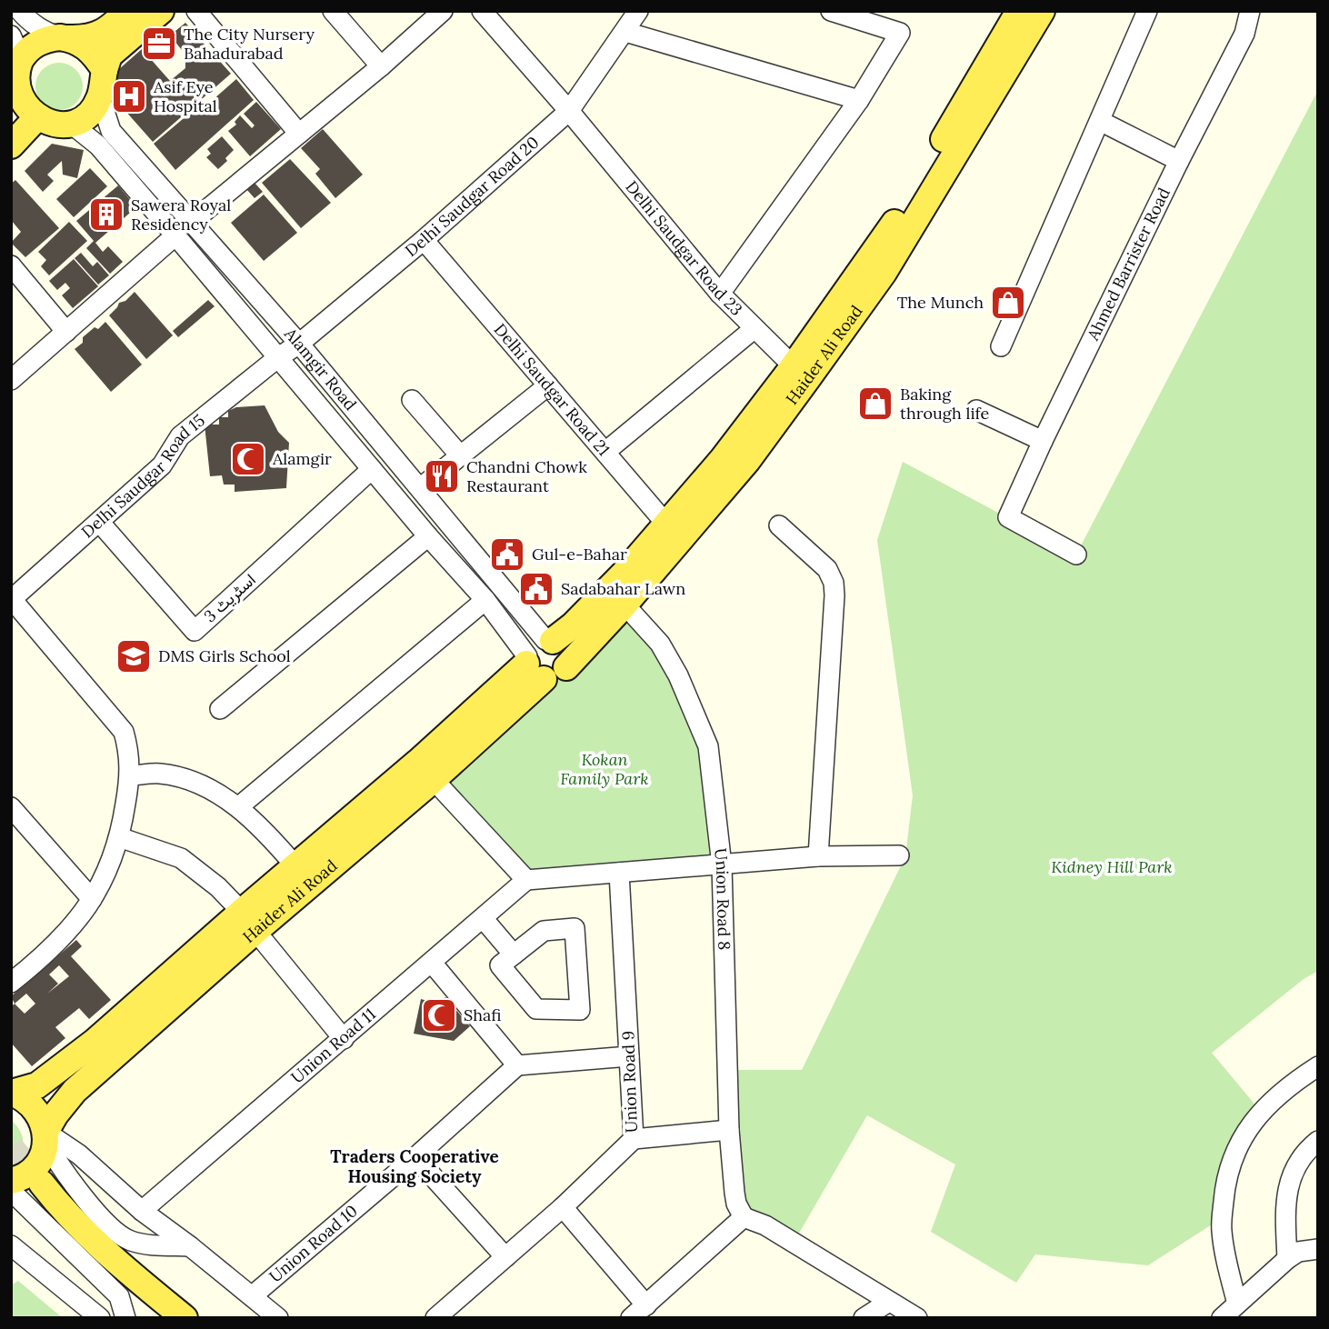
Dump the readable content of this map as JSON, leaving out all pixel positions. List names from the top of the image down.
{
  "streets": {
    "main road": ["Haider Ali Road"],
    "street": [
      "Delhi Saudgar Road 20",
      "Delhi Saudgar Road 23",
      "Ahmed Barrister Road",
      "Alamgir Road",
      "Delhi Saudgar Road 21",
      "Delhi Saudgar Road 15",
      "اسٹریٹ 3",
      "Union Road 8",
      "Union Road 11",
      "Union Road 9",
      "Union Road 10"
    ]
  },
  "crossings": [
    ["Delhi Saudgar Road 20", "Delhi Saudgar Road 23"],
    ["Delhi Saudgar Road 20", "Alamgir Road"],
    ["Delhi Saudgar Road 20", "Delhi Saudgar Road 21"],
    ["Delhi Saudgar Road 20", "Delhi Saudgar Road 15"],
    ["Delhi Saudgar Road 23", "Haider Ali Road"],
    ["Haider Ali Road", "Alamgir Road"],
    ["Haider Ali Road", "Delhi Saudgar Road 21"],
    ["Haider Ali Road", "Union Road 8"],
    ["Alamgir Road", "Delhi Saudgar Road 15"],
    ["Alamgir Road", "اسٹریٹ 3"],
    ["Delhi Saudgar Road 15", "اسٹریٹ 3"]
  ],
  "districts": ["Traders Cooperative Housing Society"],
  "parks": ["Kokan Family Park", "Kidney Hill Park"],
  "places": {
    "office": ["The City Nursery Bahadurabad"],
    "hospital": ["Asif Eye Hospital"],
    "building": ["Sawera Royal Residency"],
    "shop": ["The Munch", "Baking through life"],
    "mosque": ["Alamgir", "Shafi"],
    "restaurant": ["Chandni Chowk Restaurant"],
    "public building": ["Gul-e-Bahar", "Sadabahar Lawn"],
    "school or university": ["DMS Girls School"]
  }
}
